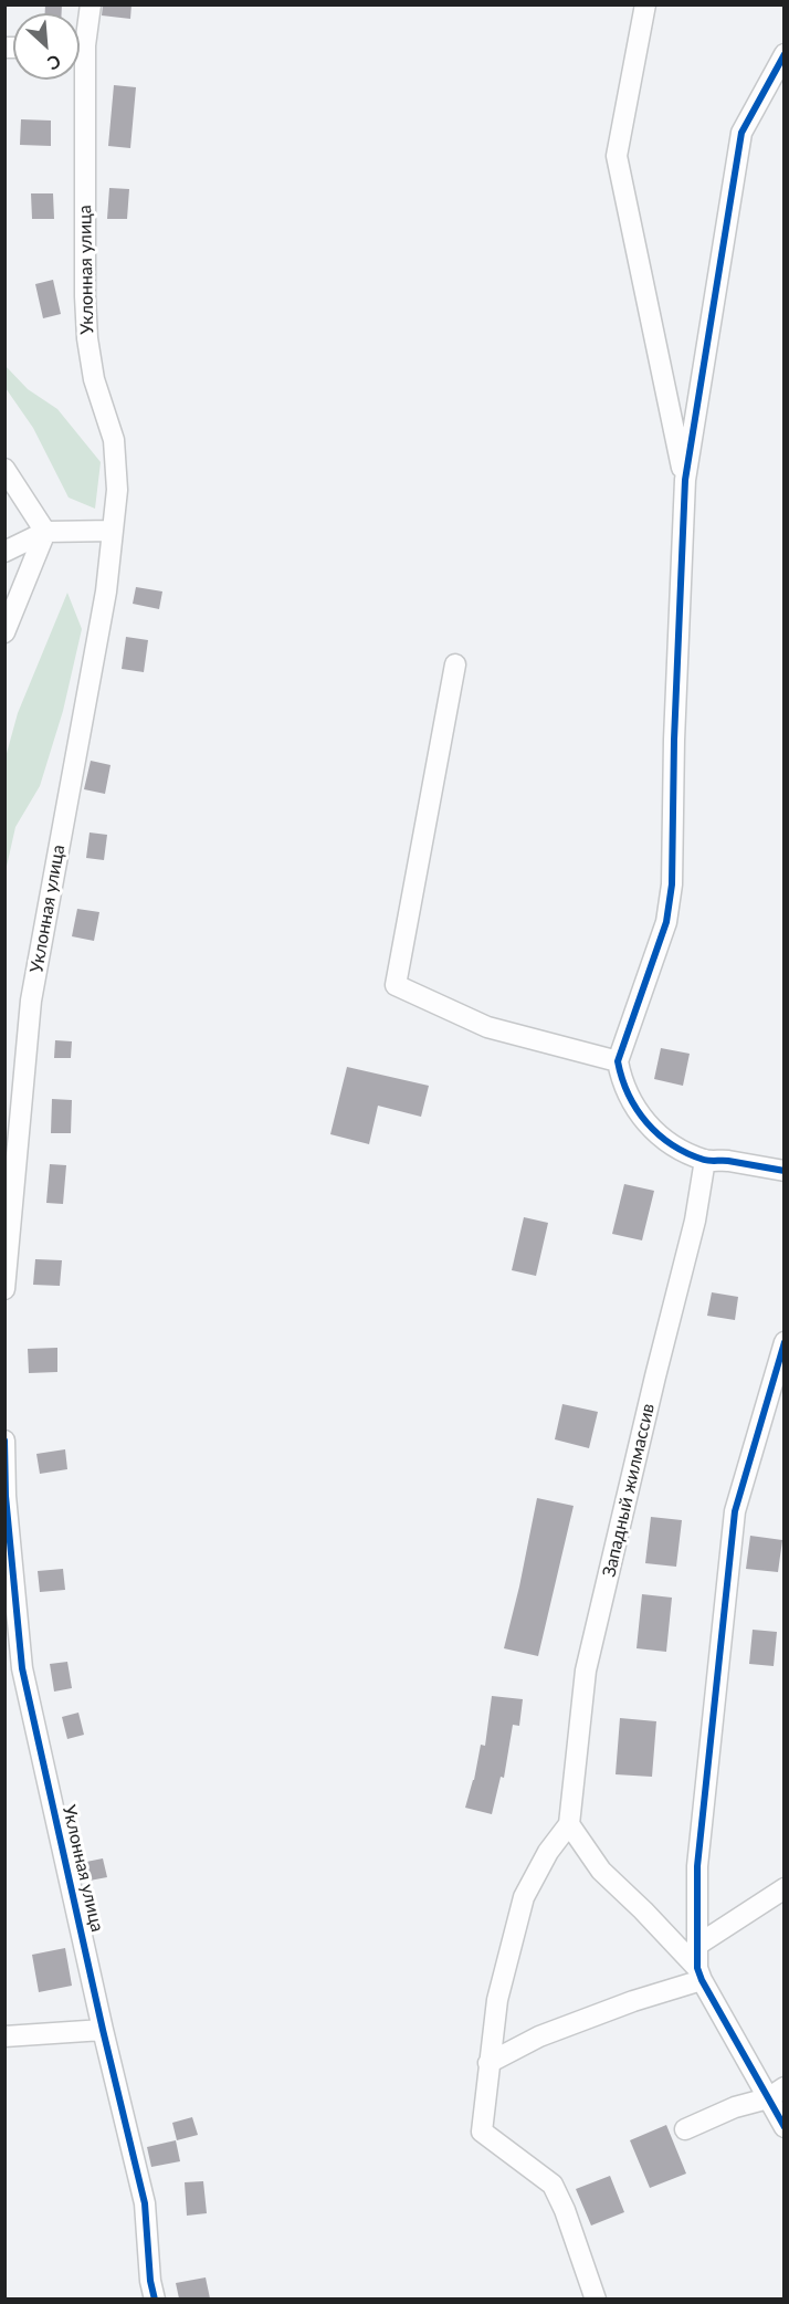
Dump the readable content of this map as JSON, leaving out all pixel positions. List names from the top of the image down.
{
  "streets": {
    "street": ["Уклонная улица", "Западный жилмассив"]
  },
  "north": "bottom right"
}
